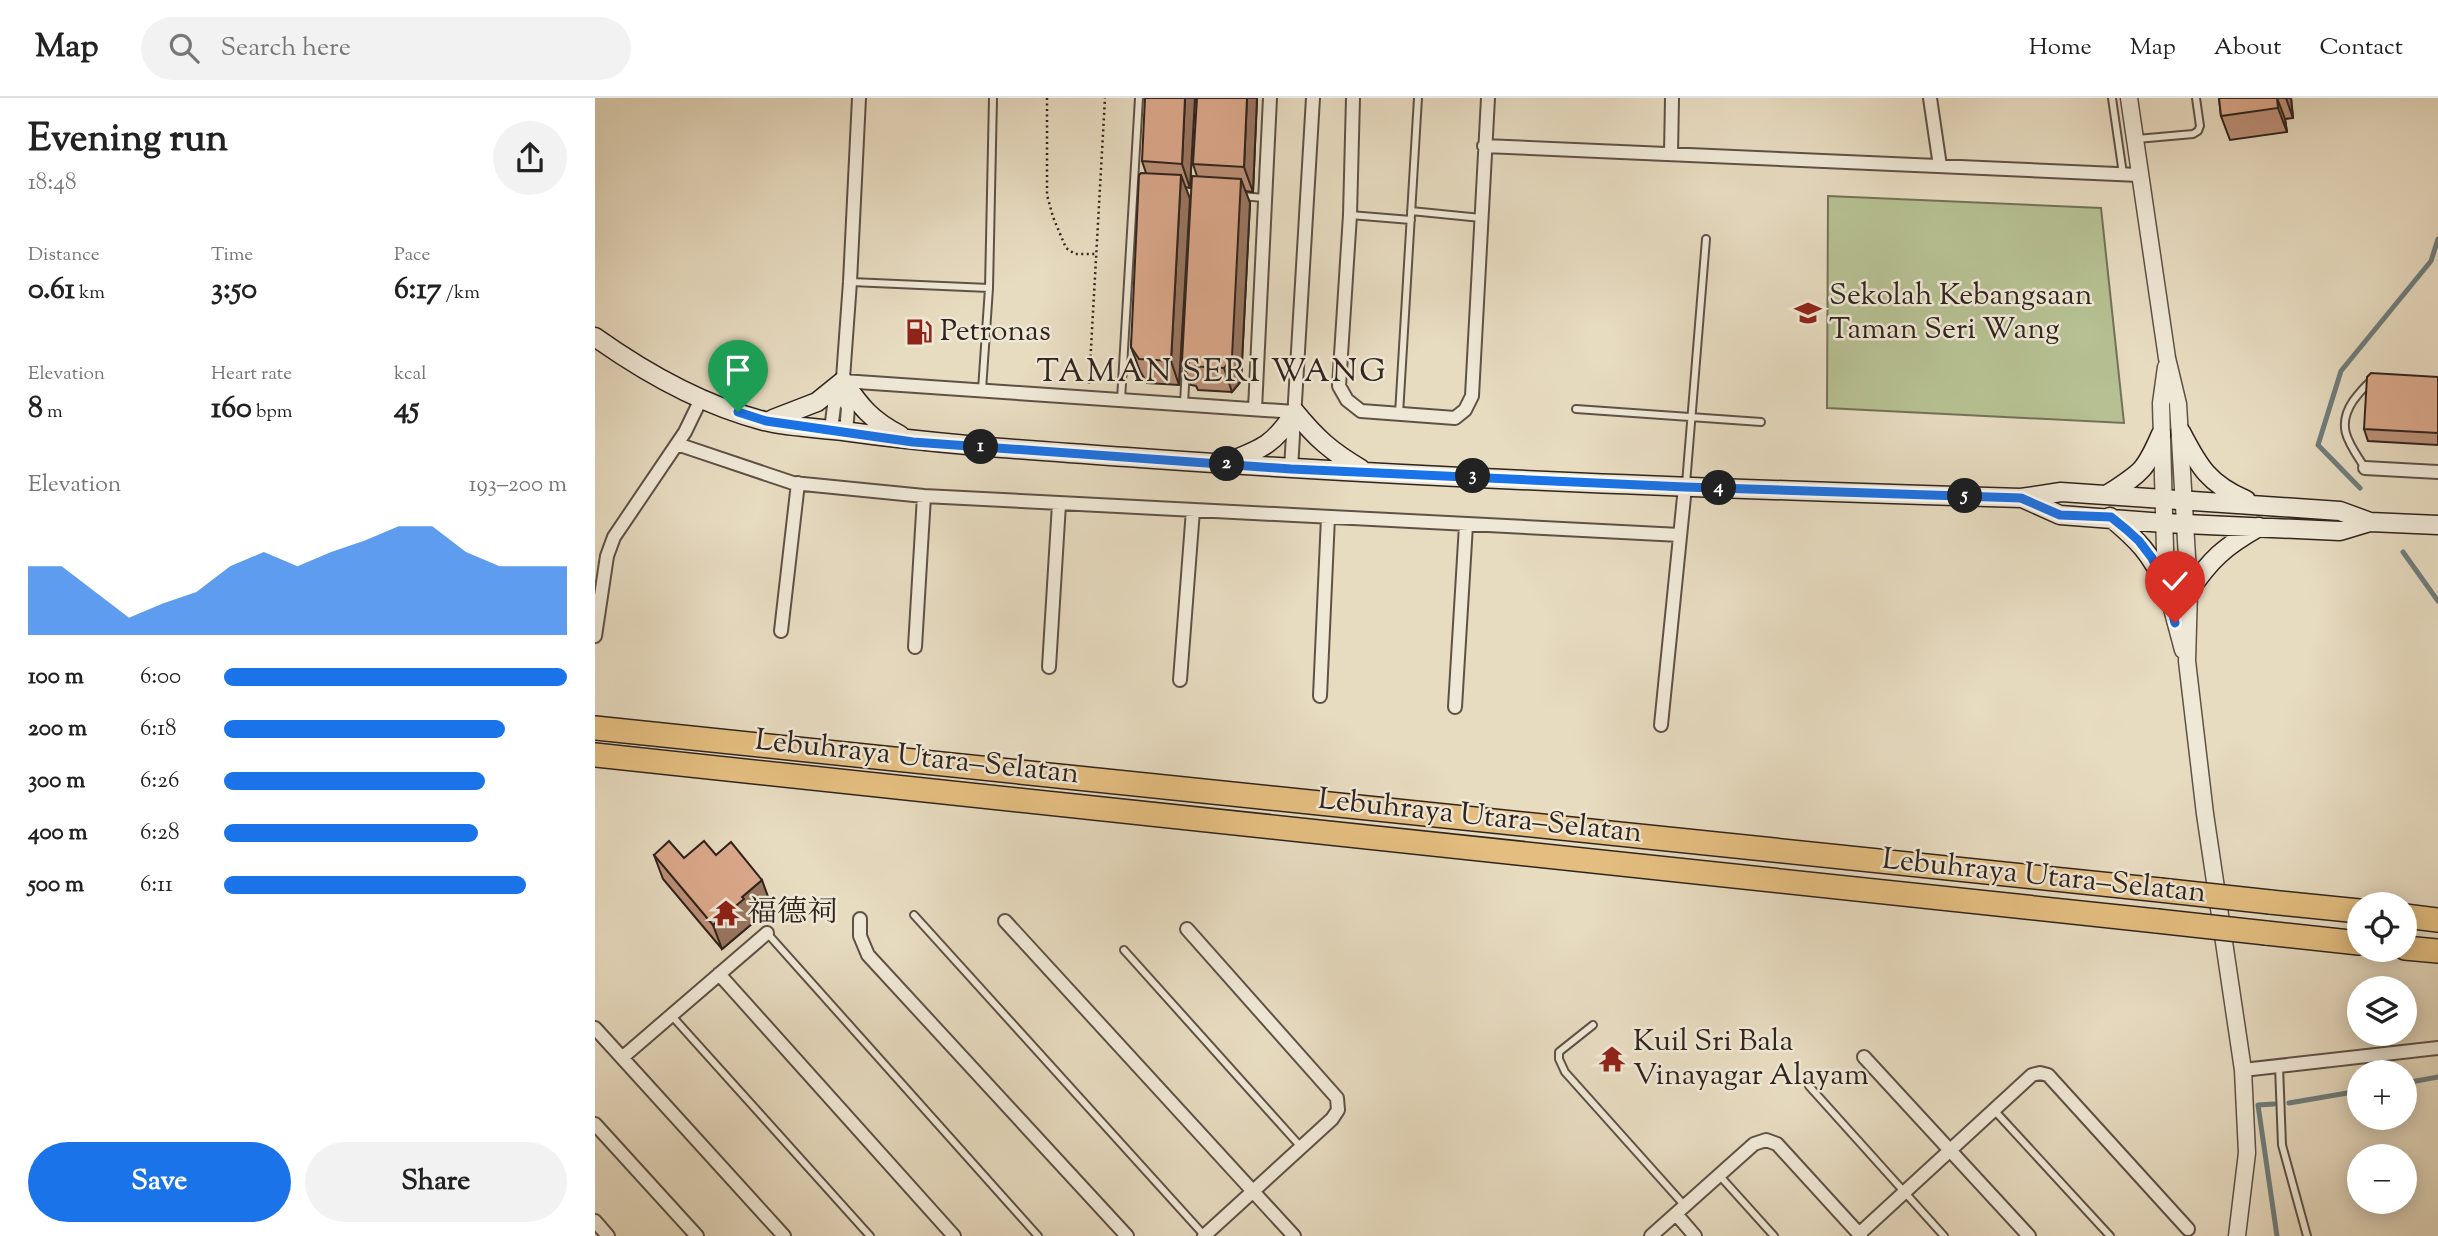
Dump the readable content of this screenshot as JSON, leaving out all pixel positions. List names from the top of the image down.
{
  "streets": {
    "highway": ["Lebuhraya Utara–Selatan"]
  },
  "districts": ["TAMAN SERI WANG"],
  "places": {
    "school or university": ["Sekolah Kebangsaan Taman Seri Wang"],
    "fuel station": ["Petronas"],
    "temple": ["福德祠", "Kuil Sri Bala Vinayagar Alayam"]
  },
  "page": {
    "header": "Map",
    "search": "Search here",
    "nav": [
      "Home",
      "Map",
      "About",
      "Contact"
    ],
    "heading": ["Evening run", "18:48"],
    "stats": [
      ["Distance", "0.61 km"],
      ["Time", "3:50"],
      ["Pace", "6:17 /km"],
      ["Elevation", "8 m"],
      ["Heart rate", "160 bpm"],
      ["kcal", "45"]
    ],
    "pins": [
      "1",
      "2",
      "3",
      "4",
      "5"
    ],
    "chart": ["Elevation", "193–200 m"],
    "list": [
      {
        "name": "100 m",
        "note": "6:00"
      },
      {
        "name": "200 m",
        "note": "6:18"
      },
      {
        "name": "300 m",
        "note": "6:26"
      },
      {
        "name": "400 m",
        "note": "6:28"
      },
      {
        "name": "500 m",
        "note": "6:11"
      }
    ],
    "map_buttons": ["+", "−"],
    "buttons": ["Save", "Share"]
  }
}
